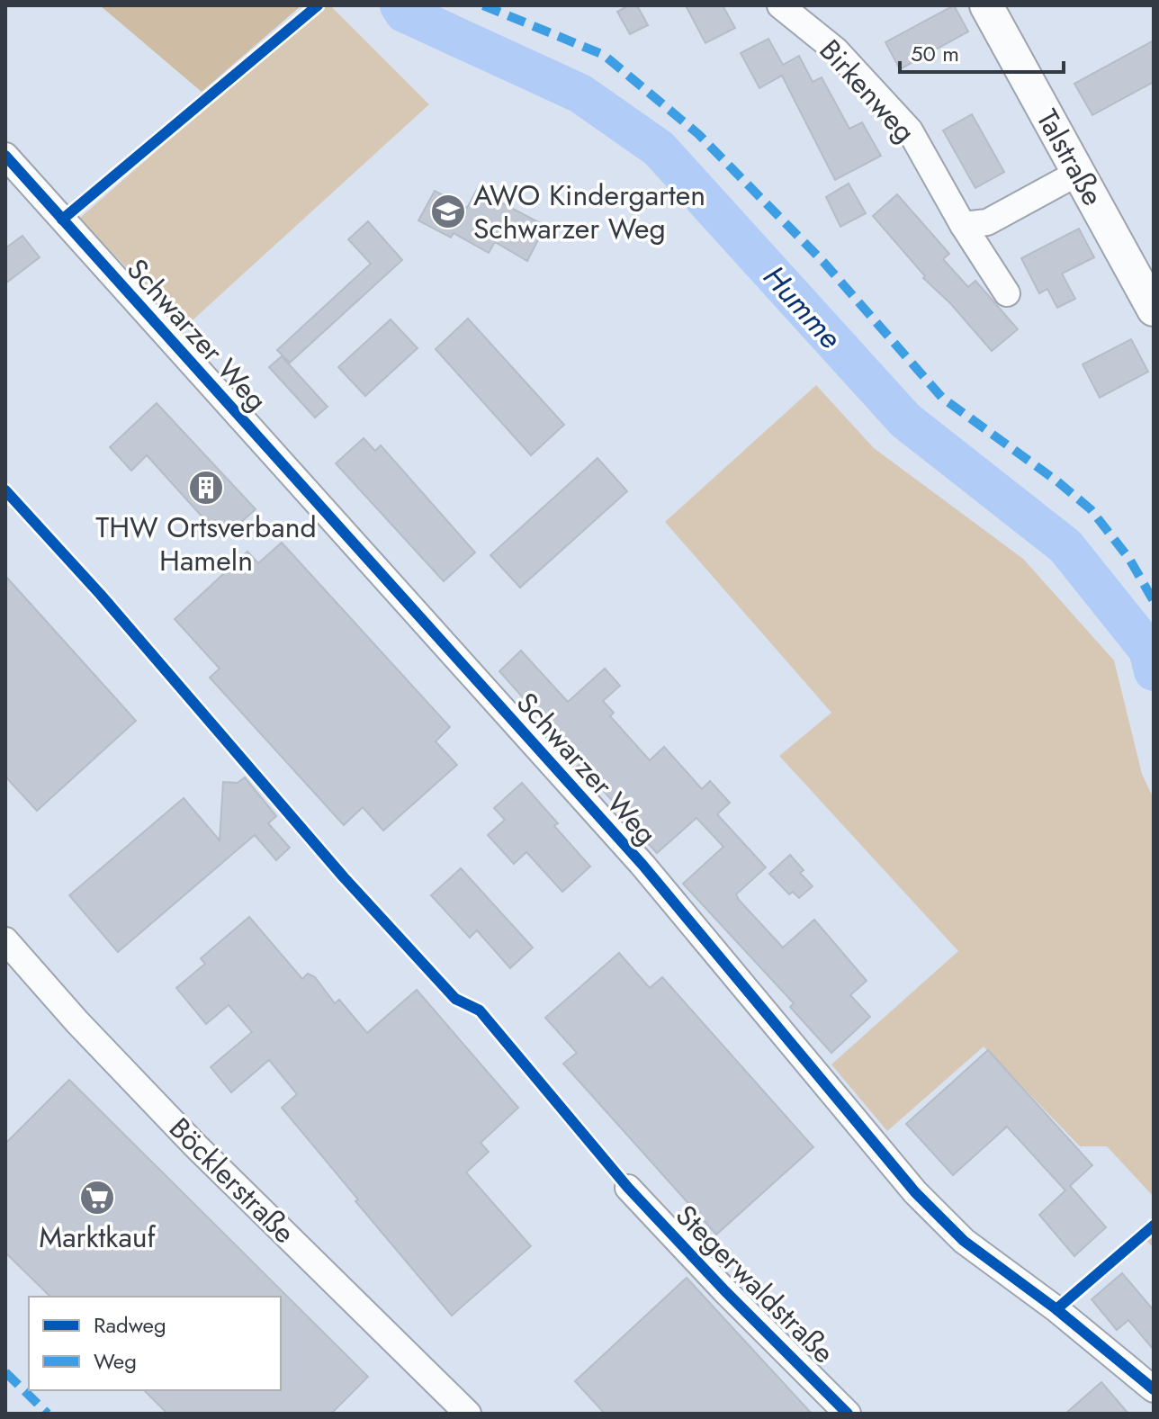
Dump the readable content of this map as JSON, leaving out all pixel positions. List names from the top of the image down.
{
  "streets": {
    "street": [
      "Birkenweg",
      "Talstraße",
      "Schwarzer Weg",
      "Böcklerstraße",
      "Stegerwaldstraße"
    ]
  },
  "water": ["Humme"],
  "places": {
    "school or university": ["AWO Kindergarten Schwarzer Weg"],
    "building": ["THW Ortsverband Hameln"],
    "supermarket": ["Marktkauf"]
  },
  "legend": ["Radweg", "Weg"],
  "scale_bar": "50 m"
}
